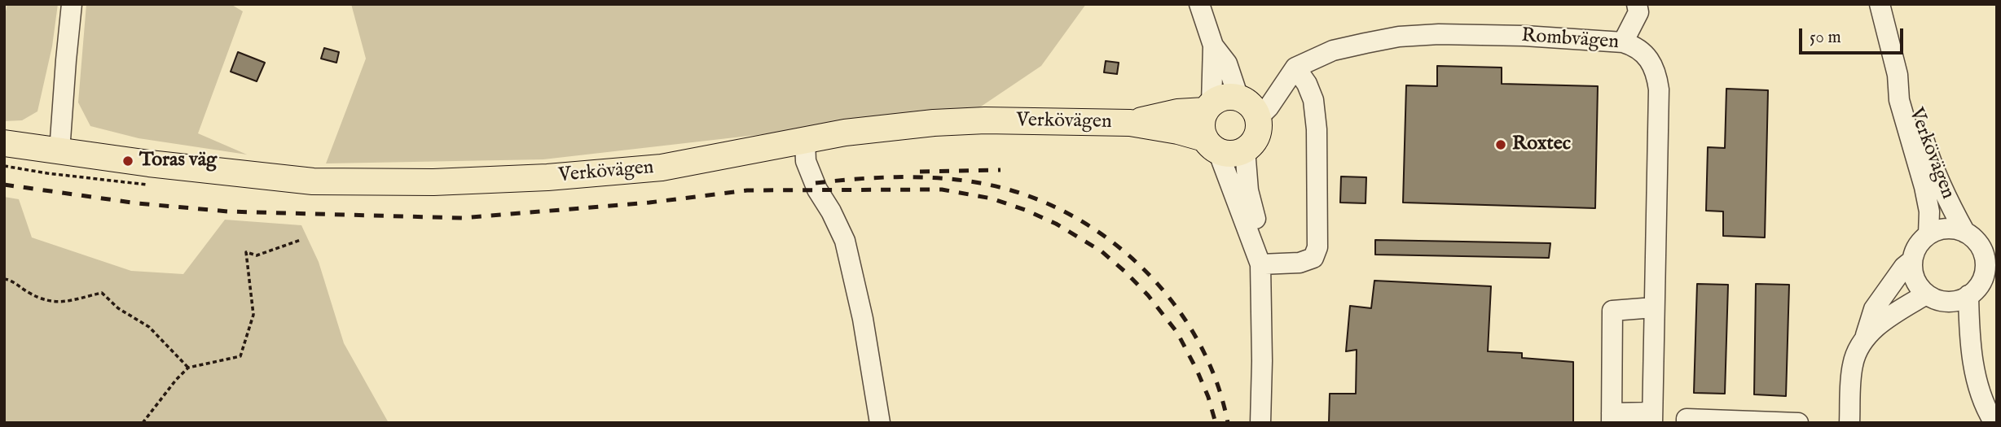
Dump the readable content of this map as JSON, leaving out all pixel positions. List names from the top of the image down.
{
  "streets": {
    "main road": ["Verkövägen"],
    "street": ["Rombvägen"]
  },
  "places": ["Roxtec", "Toras väg"],
  "scale_bar": "50 m"
}
